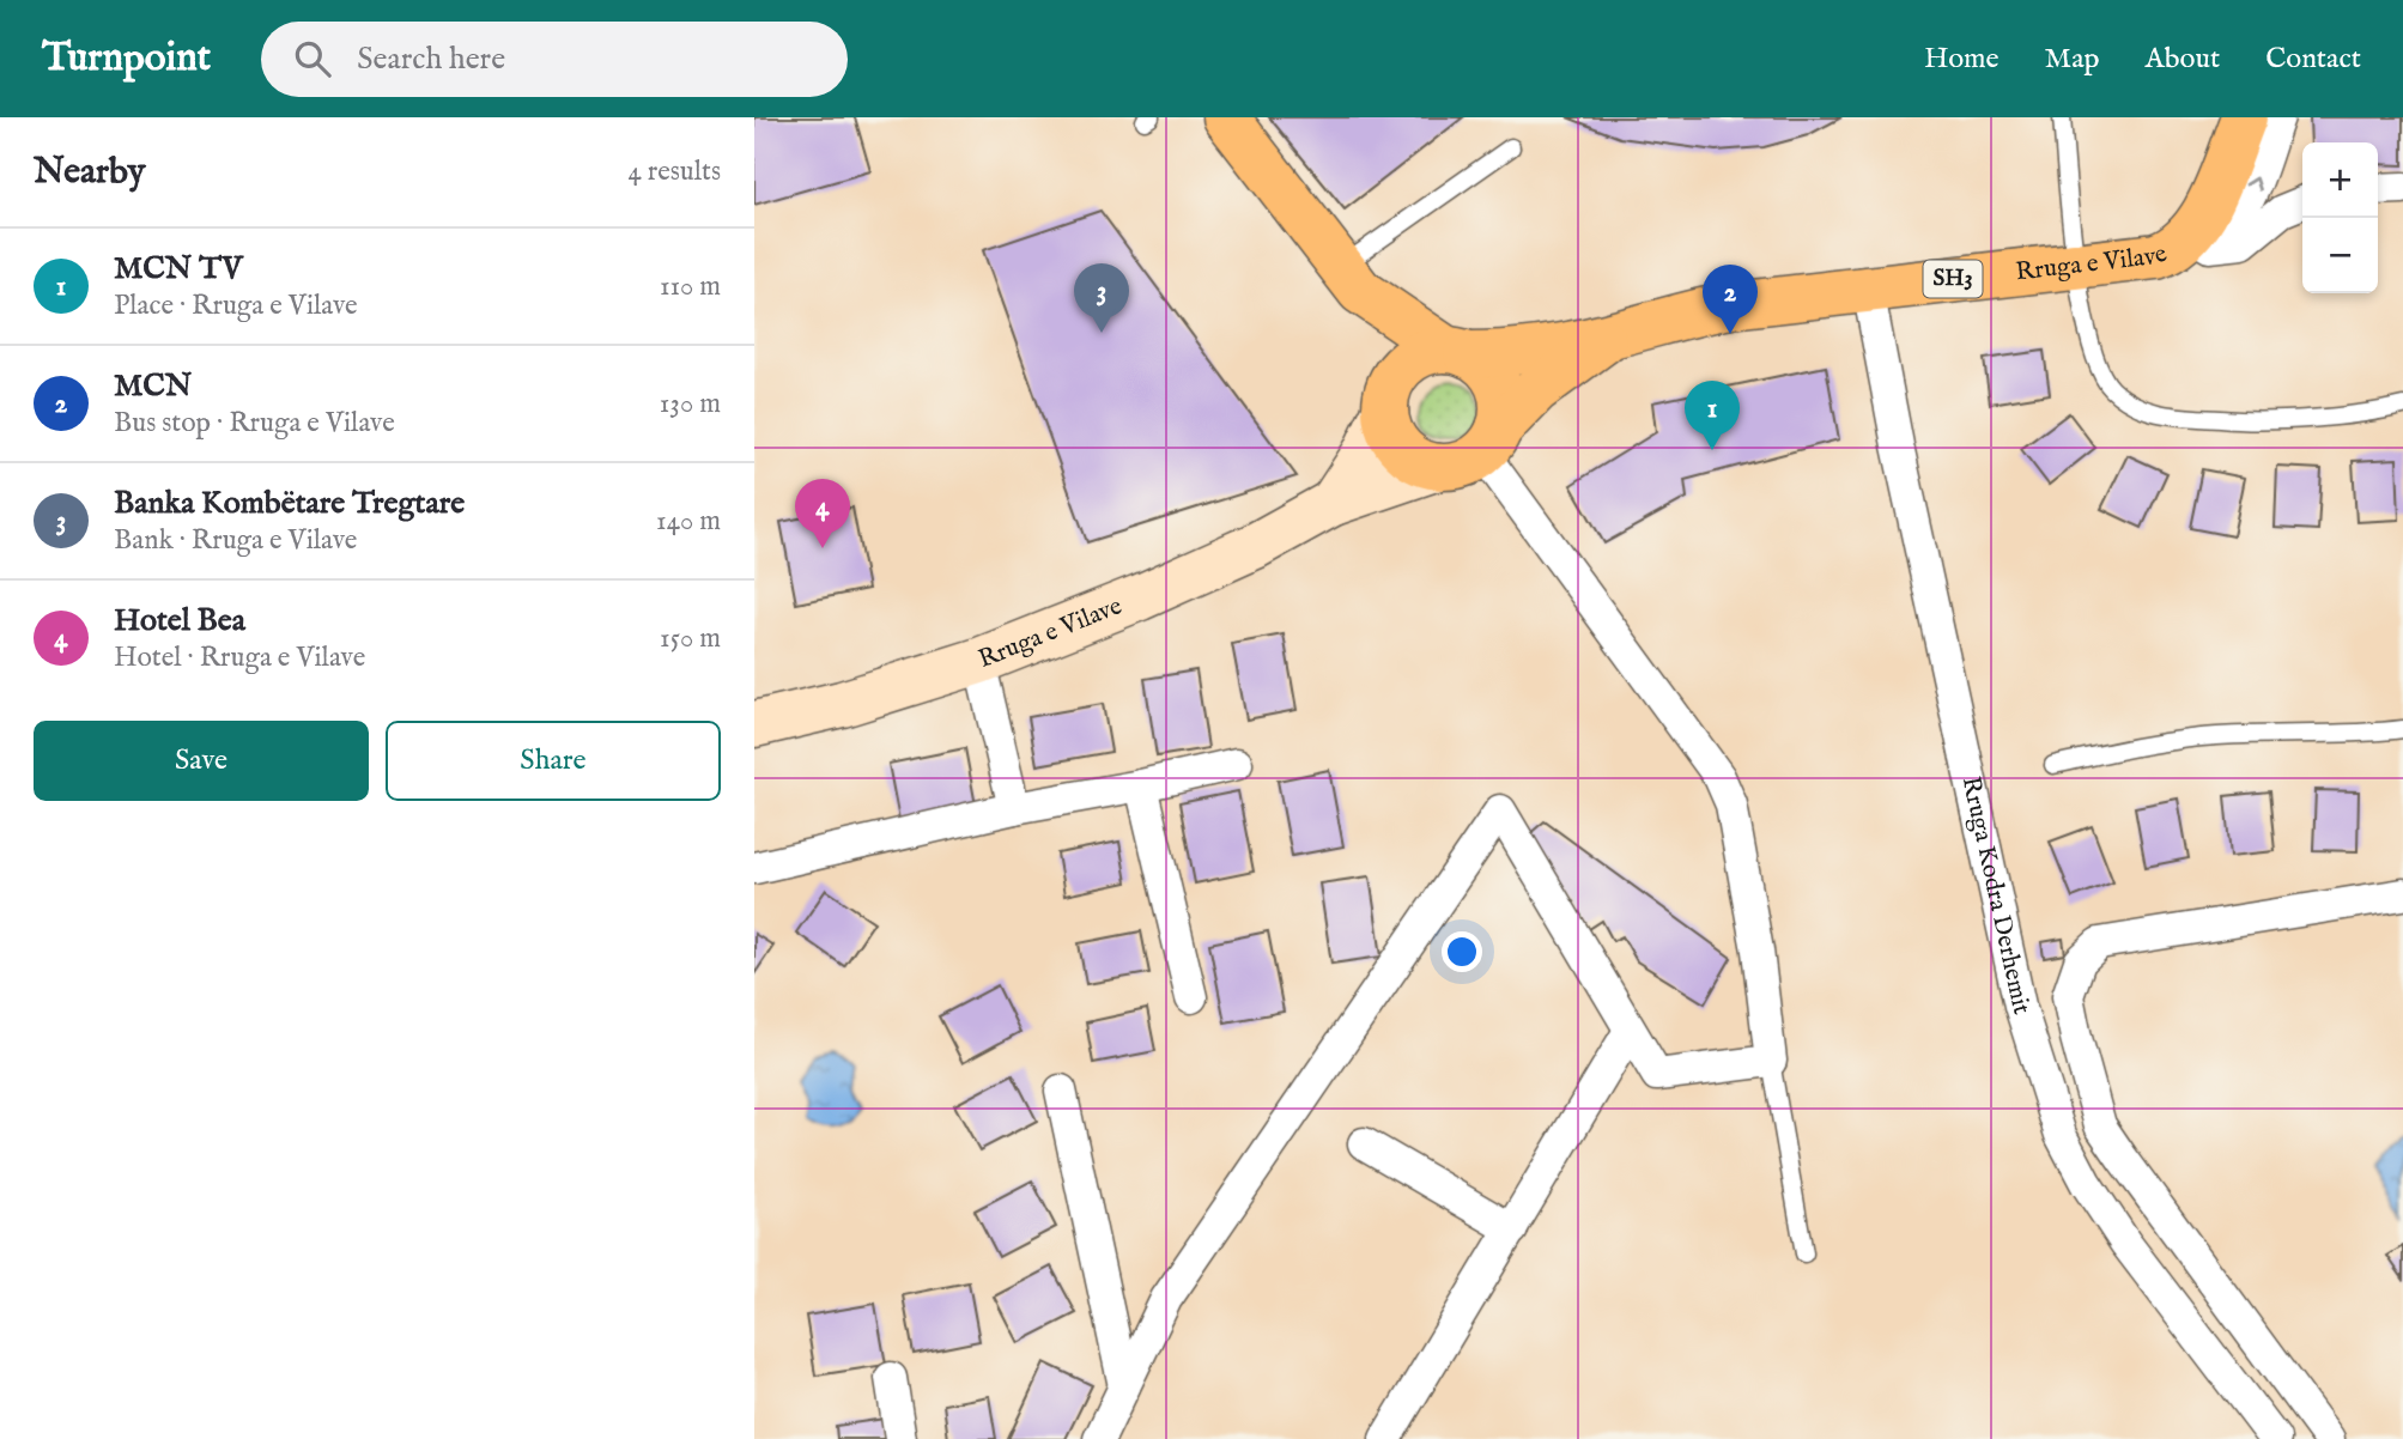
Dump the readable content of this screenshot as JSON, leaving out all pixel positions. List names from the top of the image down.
{
  "streets": {
    "main road": ["Rruga e Vilave", "SH3"],
    "street": ["Rruga Kodra Derhemit"]
  },
  "crossings": [
    ["Rruga e Vilave", "Rruga Kodra Derhemit"]
  ],
  "page": {
    "header": "Turnpoint",
    "search": "Search here",
    "nav": [
      "Home",
      "Map",
      "About",
      "Contact"
    ],
    "heading": ["Nearby", "4 results"],
    "map_buttons": ["+", "−"],
    "list": [
      {
        "mark": "1",
        "name": "MCN TV",
        "note": "Place · Rruga e Vilave",
        "value": "110 m"
      },
      {
        "mark": "2",
        "name": "MCN",
        "note": "Bus stop · Rruga e Vilave",
        "value": "130 m"
      },
      {
        "mark": "3",
        "name": "Banka Kombëtare Tregtare",
        "note": "Bank · Rruga e Vilave",
        "value": "140 m"
      },
      {
        "mark": "4",
        "name": "Hotel Bea",
        "note": "Hotel · Rruga e Vilave",
        "value": "150 m"
      }
    ],
    "pins": [
      "3",
      "2",
      "1",
      "4"
    ],
    "buttons": ["Save", "Share"]
  }
}
